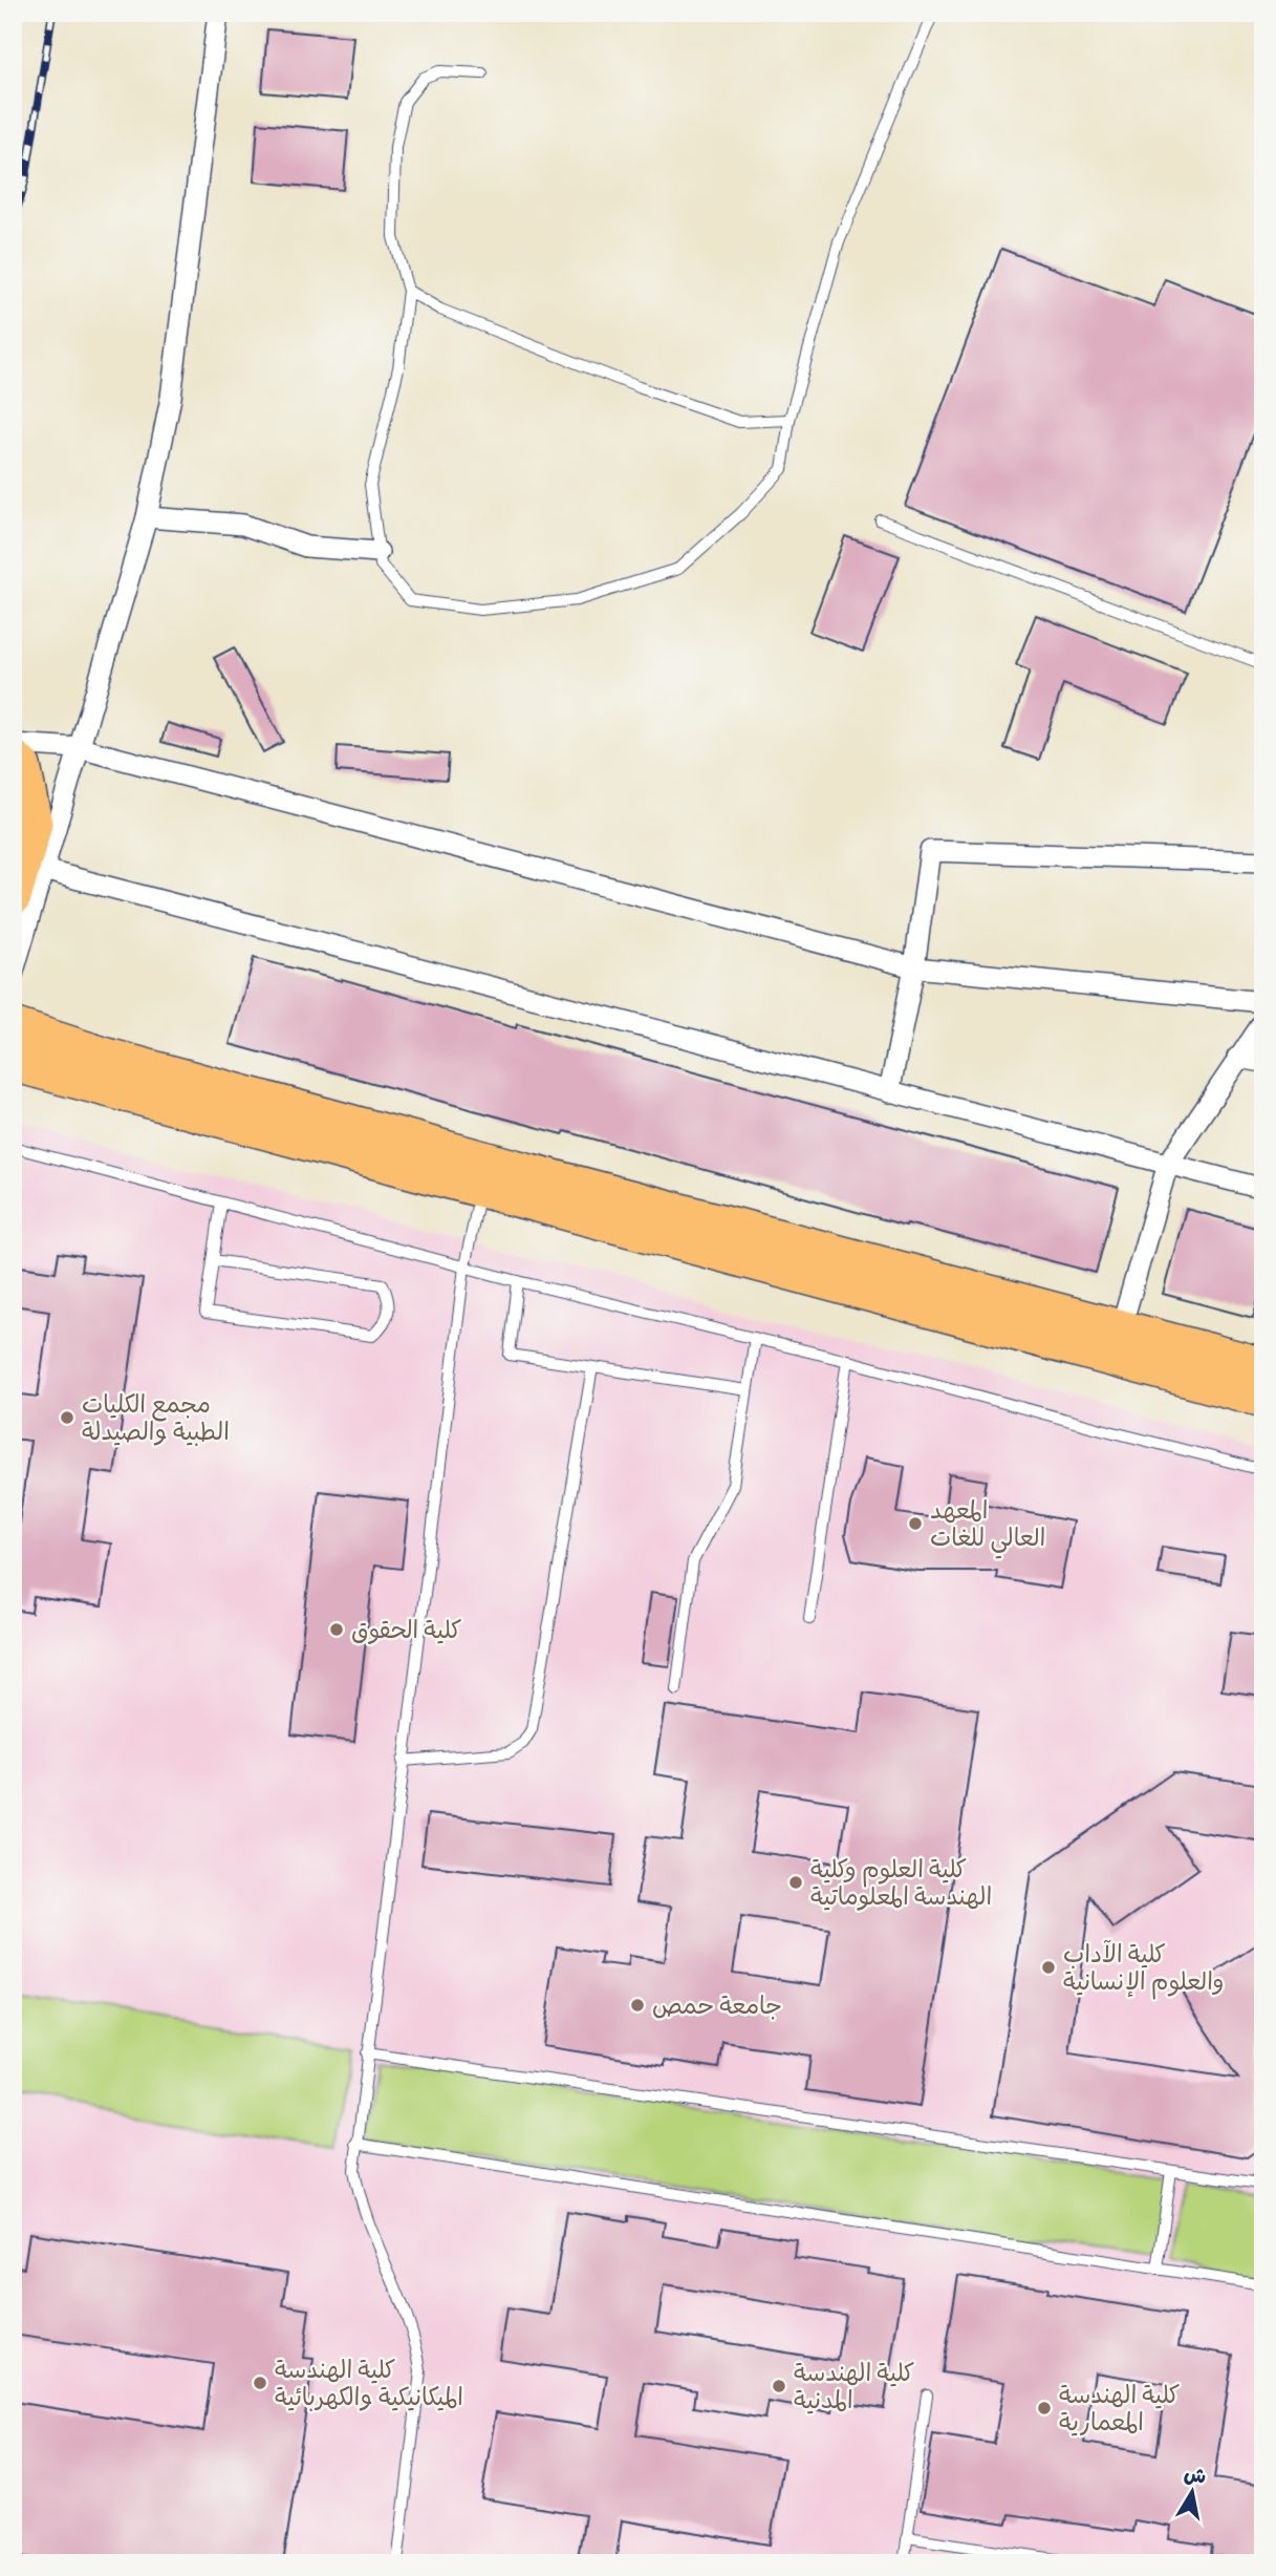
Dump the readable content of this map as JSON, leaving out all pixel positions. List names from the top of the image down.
{
  "places": [
    "مجمع الكليات الطبية والصيدلة",
    "المعهد العالي للغات",
    "كلية الحقوق",
    "كلية العلوم وكلية الهندسة المعلوماتية",
    "كلية الآداب والعلوم الإنسانية",
    "جامعة حمص",
    "كلية الهندسة الميكانيكية والكهربائية",
    "كلية الهندسة المدنية",
    "كلية الهندسة المعمارية"
  ],
  "north": "top"
}
